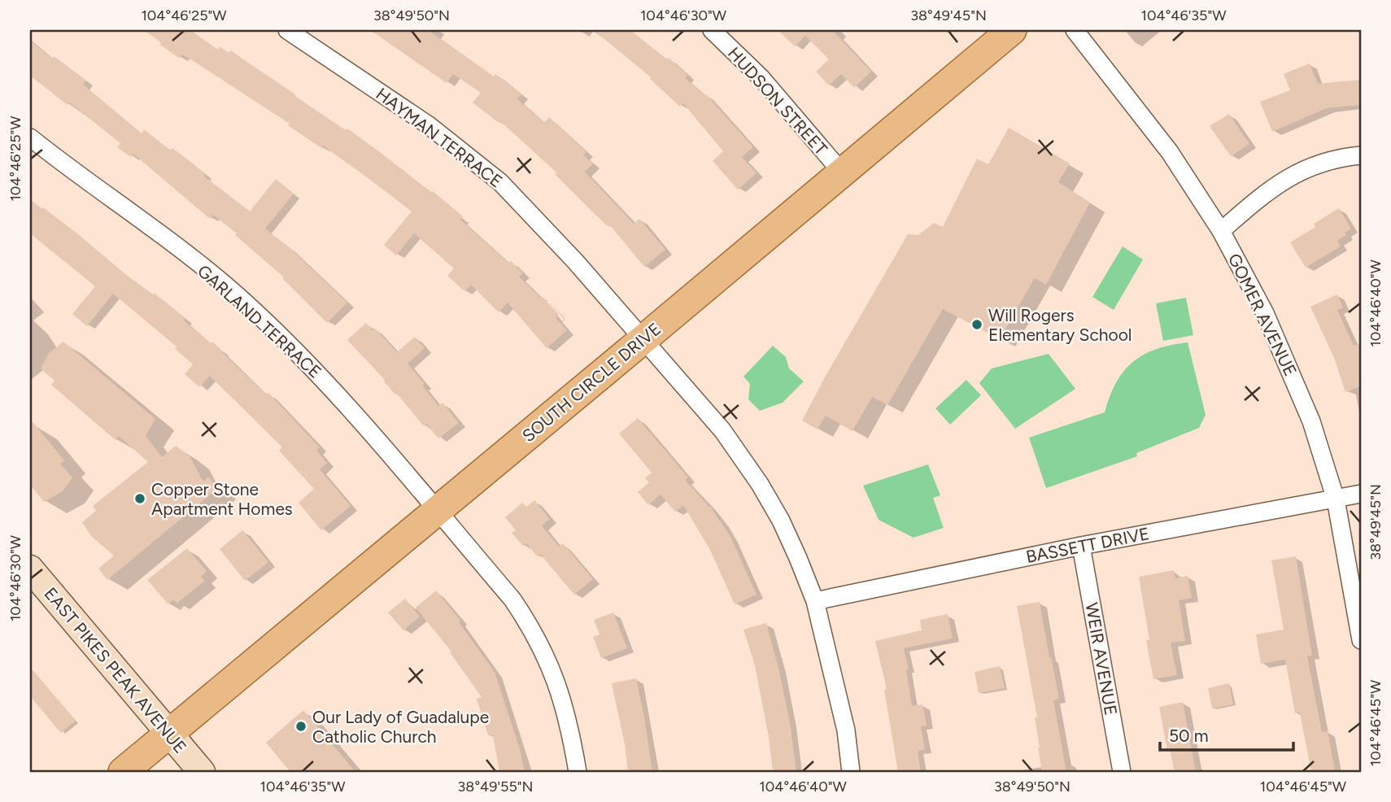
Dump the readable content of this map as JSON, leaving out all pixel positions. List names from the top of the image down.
{
  "streets": {
    "main road": ["SOUTH CIRCLE DRIVE", "EAST PIKES PEAK AVENUE"],
    "street": [
      "HUDSON STREET",
      "HAYMAN TERRACE",
      "GOMER AVENUE",
      "GARLAND TERRACE",
      "BASSETT DRIVE",
      "WEIR AVENUE"
    ]
  },
  "crossings": [
    ["HUDSON STREET", "SOUTH CIRCLE DRIVE"],
    ["HAYMAN TERRACE", "SOUTH CIRCLE DRIVE"],
    ["HAYMAN TERRACE", "BASSETT DRIVE"],
    ["GOMER AVENUE", "BASSETT DRIVE"],
    ["GARLAND TERRACE", "SOUTH CIRCLE DRIVE"],
    ["SOUTH CIRCLE DRIVE", "EAST PIKES PEAK AVENUE"],
    ["BASSETT DRIVE", "WEIR AVENUE"]
  ],
  "places": ["Will Rogers Elementary School", "Copper Stone Apartment Homes", "Our Lady of Guadalupe Catholic Church"],
  "scale_bar": "50 m",
  "coordinates": [
    "104°46'25\"W",
    "38°49'50\"N",
    "104°46'30\"W",
    "38°49'45\"N",
    "104°46'35\"W",
    "104°46'40\"W",
    "104°46'45\"W",
    "38°49'55\"N"
  ]
}
